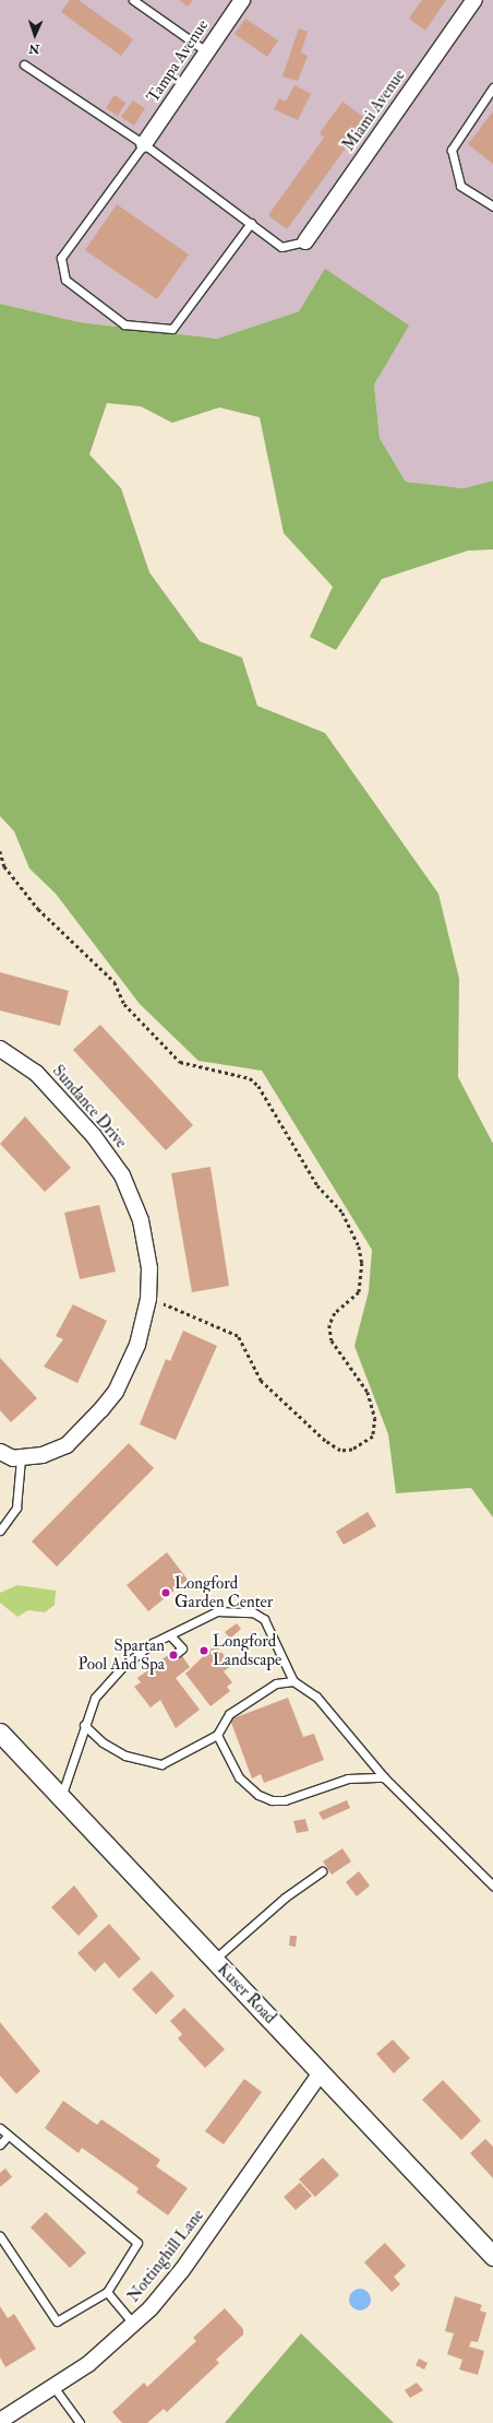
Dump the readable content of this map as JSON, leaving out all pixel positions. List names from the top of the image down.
{
  "streets": {
    "street": [
      "Tampa Avenue",
      "Miami Avenue",
      "Sundance Drive",
      "Kuser Road",
      "Nottinghill Lane"
    ]
  },
  "crossings": [
    ["Kuser Road", "Nottinghill Lane"]
  ],
  "places": ["Longford Garden Center", "Longford Landscape", "Spartan Pool And Spa"],
  "north": "bottom"
}
